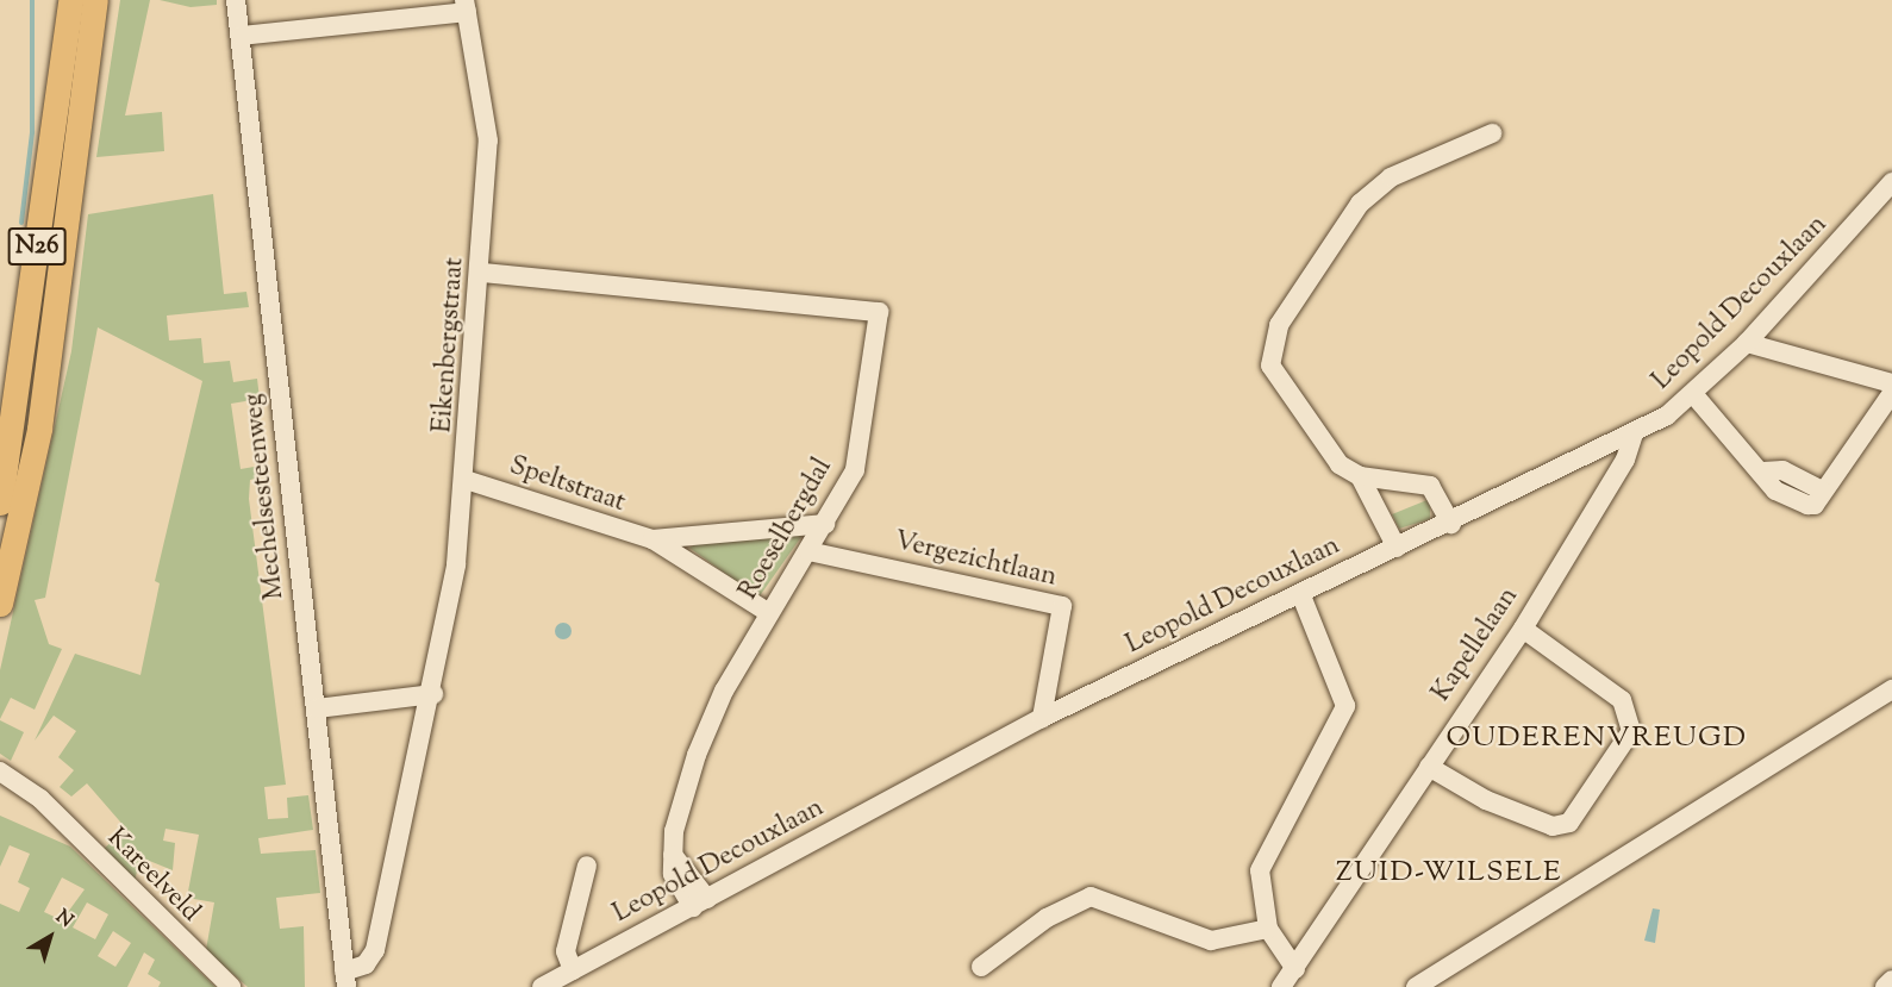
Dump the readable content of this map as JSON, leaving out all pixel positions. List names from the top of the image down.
{
  "streets": {
    "main road": ["N26"],
    "street": [
      "Leopold Decouxlaan",
      "Eikenbergstraat",
      "Speltstraat",
      "Mechelsesteenweg",
      "Roeselbergdal",
      "Vergezichtlaan",
      "Kapellelaan",
      "Kareelveld"
    ]
  },
  "crossings": [
    ["Leopold Decouxlaan", "Roeselbergdal"],
    ["Leopold Decouxlaan", "Vergezichtlaan"],
    ["Leopold Decouxlaan", "Kapellelaan"],
    ["Eikenbergstraat", "Speltstraat"],
    ["Eikenbergstraat", "Mechelsesteenweg"],
    ["Eikenbergstraat", "Roeselbergdal"],
    ["Speltstraat", "Roeselbergdal"],
    ["Roeselbergdal", "Vergezichtlaan"]
  ],
  "districts": ["OUDERENVREUGD", "ZUID-WILSELE"],
  "north": "top right"
}
